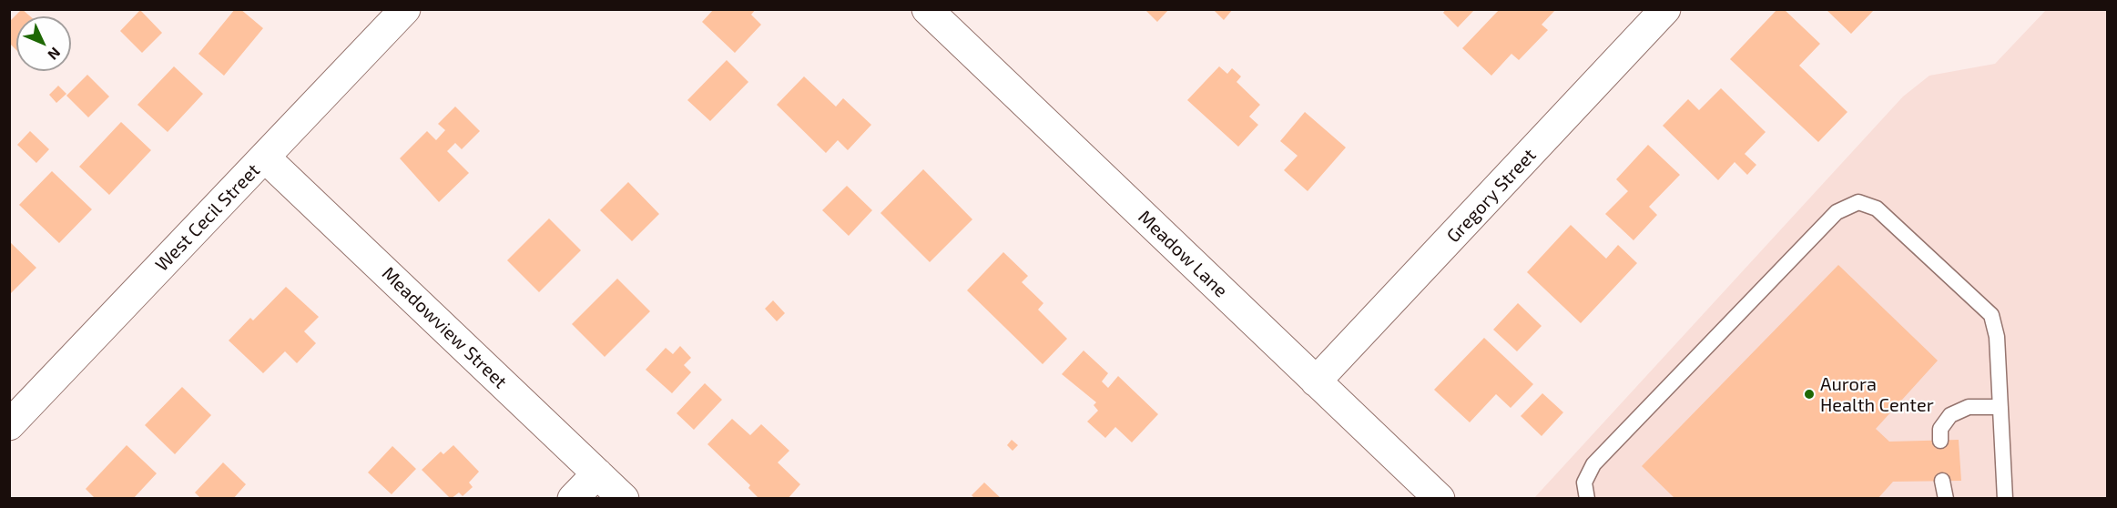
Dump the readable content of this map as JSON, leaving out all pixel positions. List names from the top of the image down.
{
  "streets": {
    "street": [
      "Gregory Street",
      "West Cecil Street",
      "Meadow Lane",
      "Meadowview Street"
    ]
  },
  "crossings": [
    ["Gregory Street", "Meadow Lane"],
    ["West Cecil Street", "Meadowview Street"]
  ],
  "places": ["Aurora Health Center"],
  "north": "bottom right"
}
